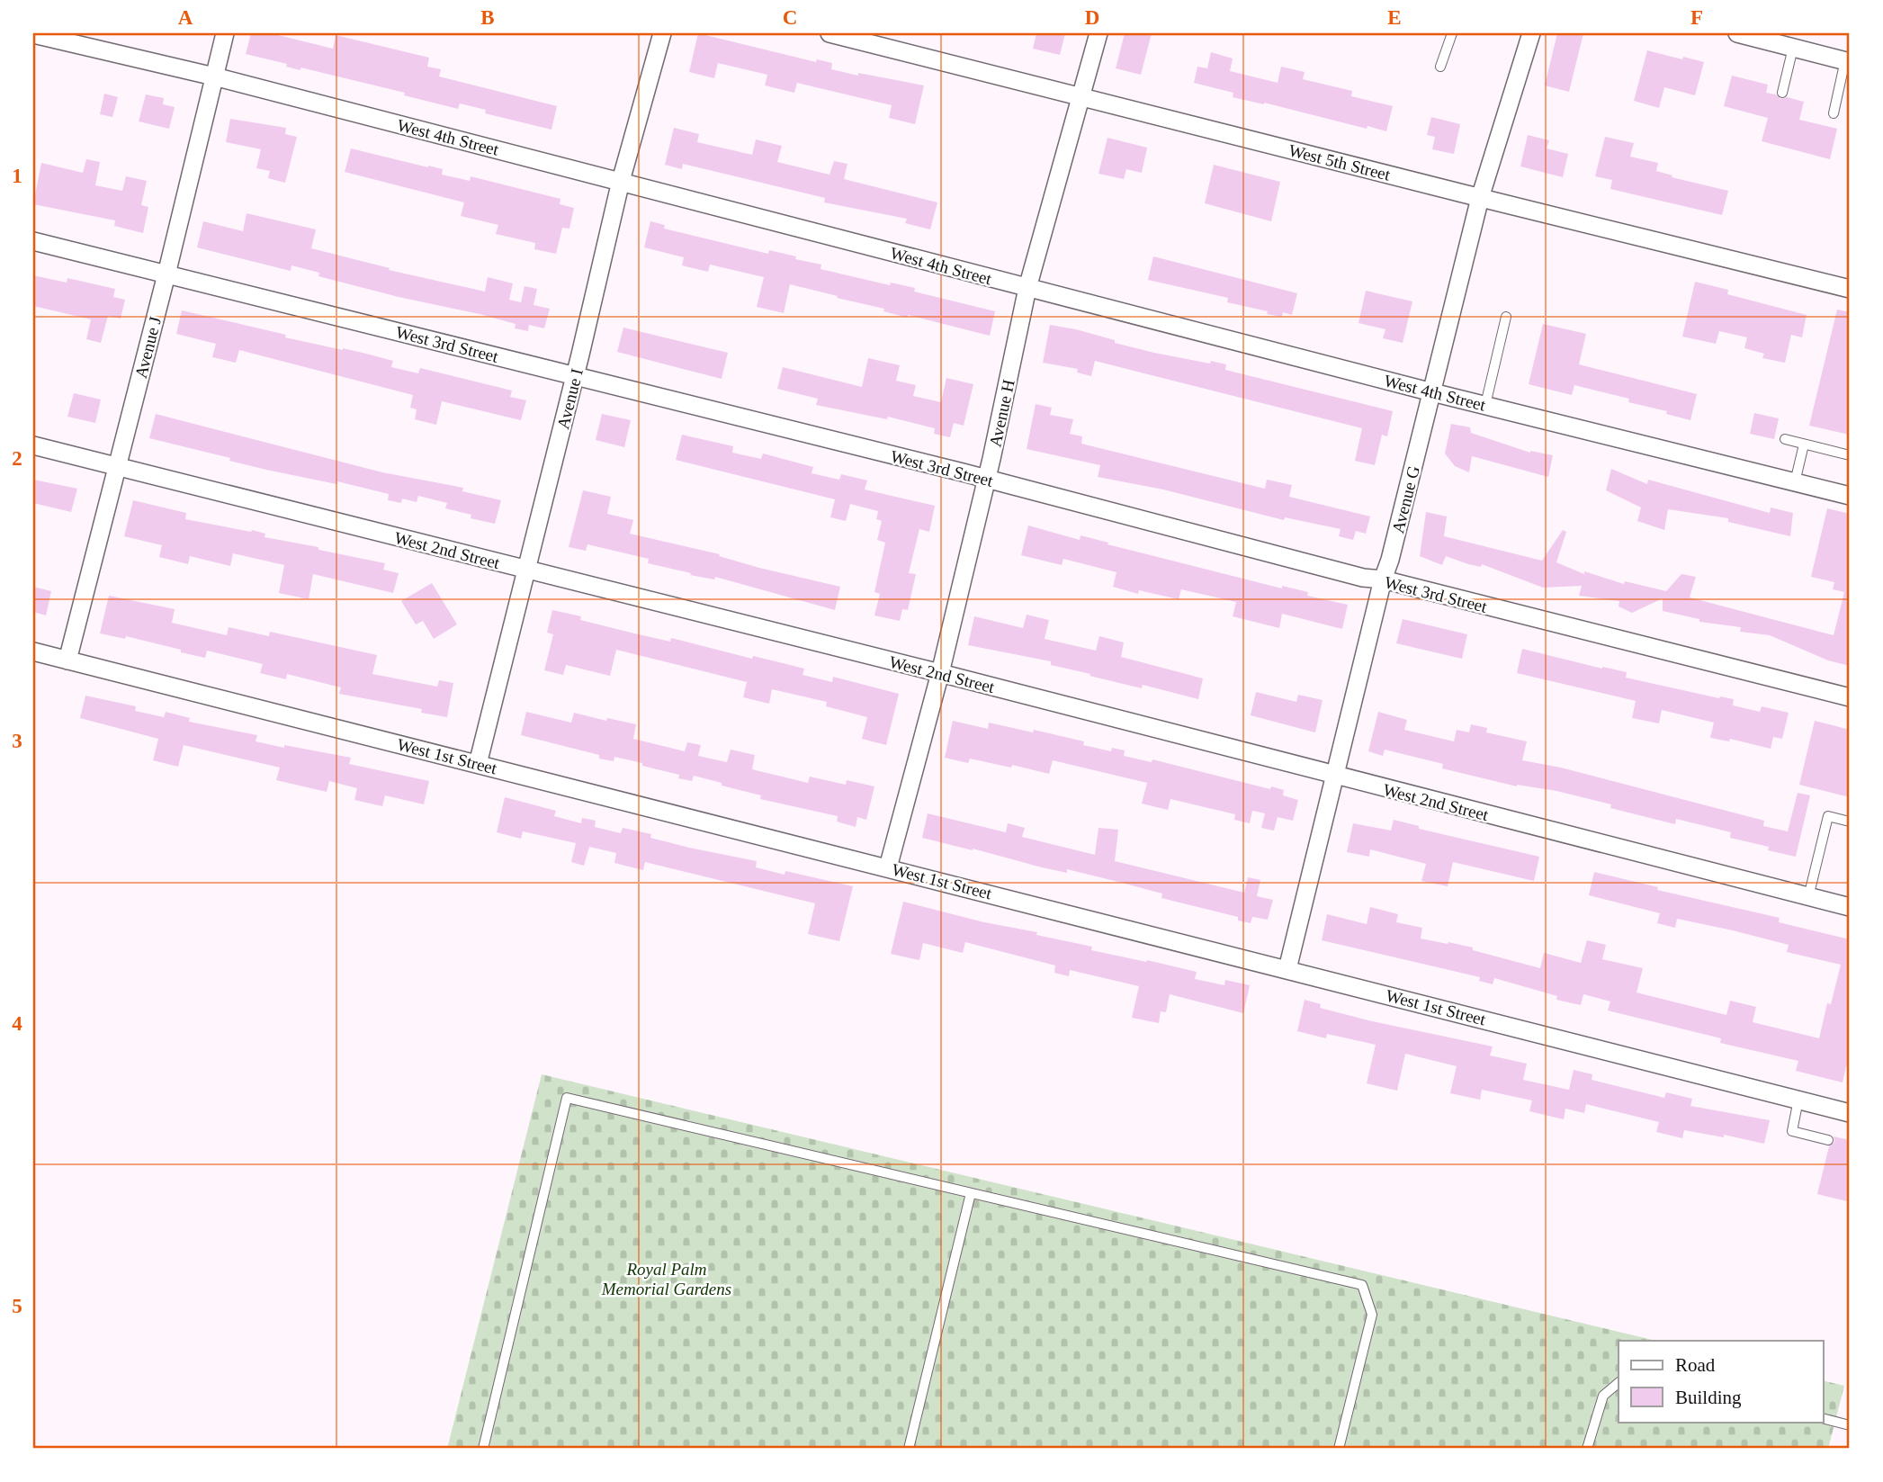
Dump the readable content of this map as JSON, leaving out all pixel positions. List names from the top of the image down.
{
  "streets": {
    "street": [
      "West 4th Street",
      "West 5th Street",
      "West 3rd Street",
      "Avenue J",
      "Avenue I",
      "Avenue H",
      "Avenue G",
      "West 2nd Street",
      "West 1st Street"
    ]
  },
  "crossings": [
    ["West 4th Street", "Avenue J"],
    ["West 4th Street", "Avenue I"],
    ["West 4th Street", "Avenue H"],
    ["West 4th Street", "Avenue G"],
    ["West 5th Street", "Avenue H"],
    ["West 5th Street", "Avenue G"],
    ["West 3rd Street", "Avenue J"],
    ["West 3rd Street", "Avenue I"],
    ["West 3rd Street", "Avenue H"],
    ["West 3rd Street", "Avenue G"],
    ["Avenue J", "West 2nd Street"],
    ["Avenue J", "West 1st Street"],
    ["Avenue I", "West 2nd Street"],
    ["Avenue I", "West 1st Street"],
    ["Avenue H", "West 2nd Street"],
    ["Avenue H", "West 1st Street"],
    ["Avenue G", "West 2nd Street"],
    ["Avenue G", "West 1st Street"]
  ],
  "parks": ["Royal Palm Memorial Gardens"],
  "legend": ["Road", "Building"],
  "grid": {
    "columns": [
      "A",
      "B",
      "C",
      "D",
      "E",
      "F"
    ],
    "rows": [
      "1",
      "2",
      "3",
      "4",
      "5"
    ]
  }
}
